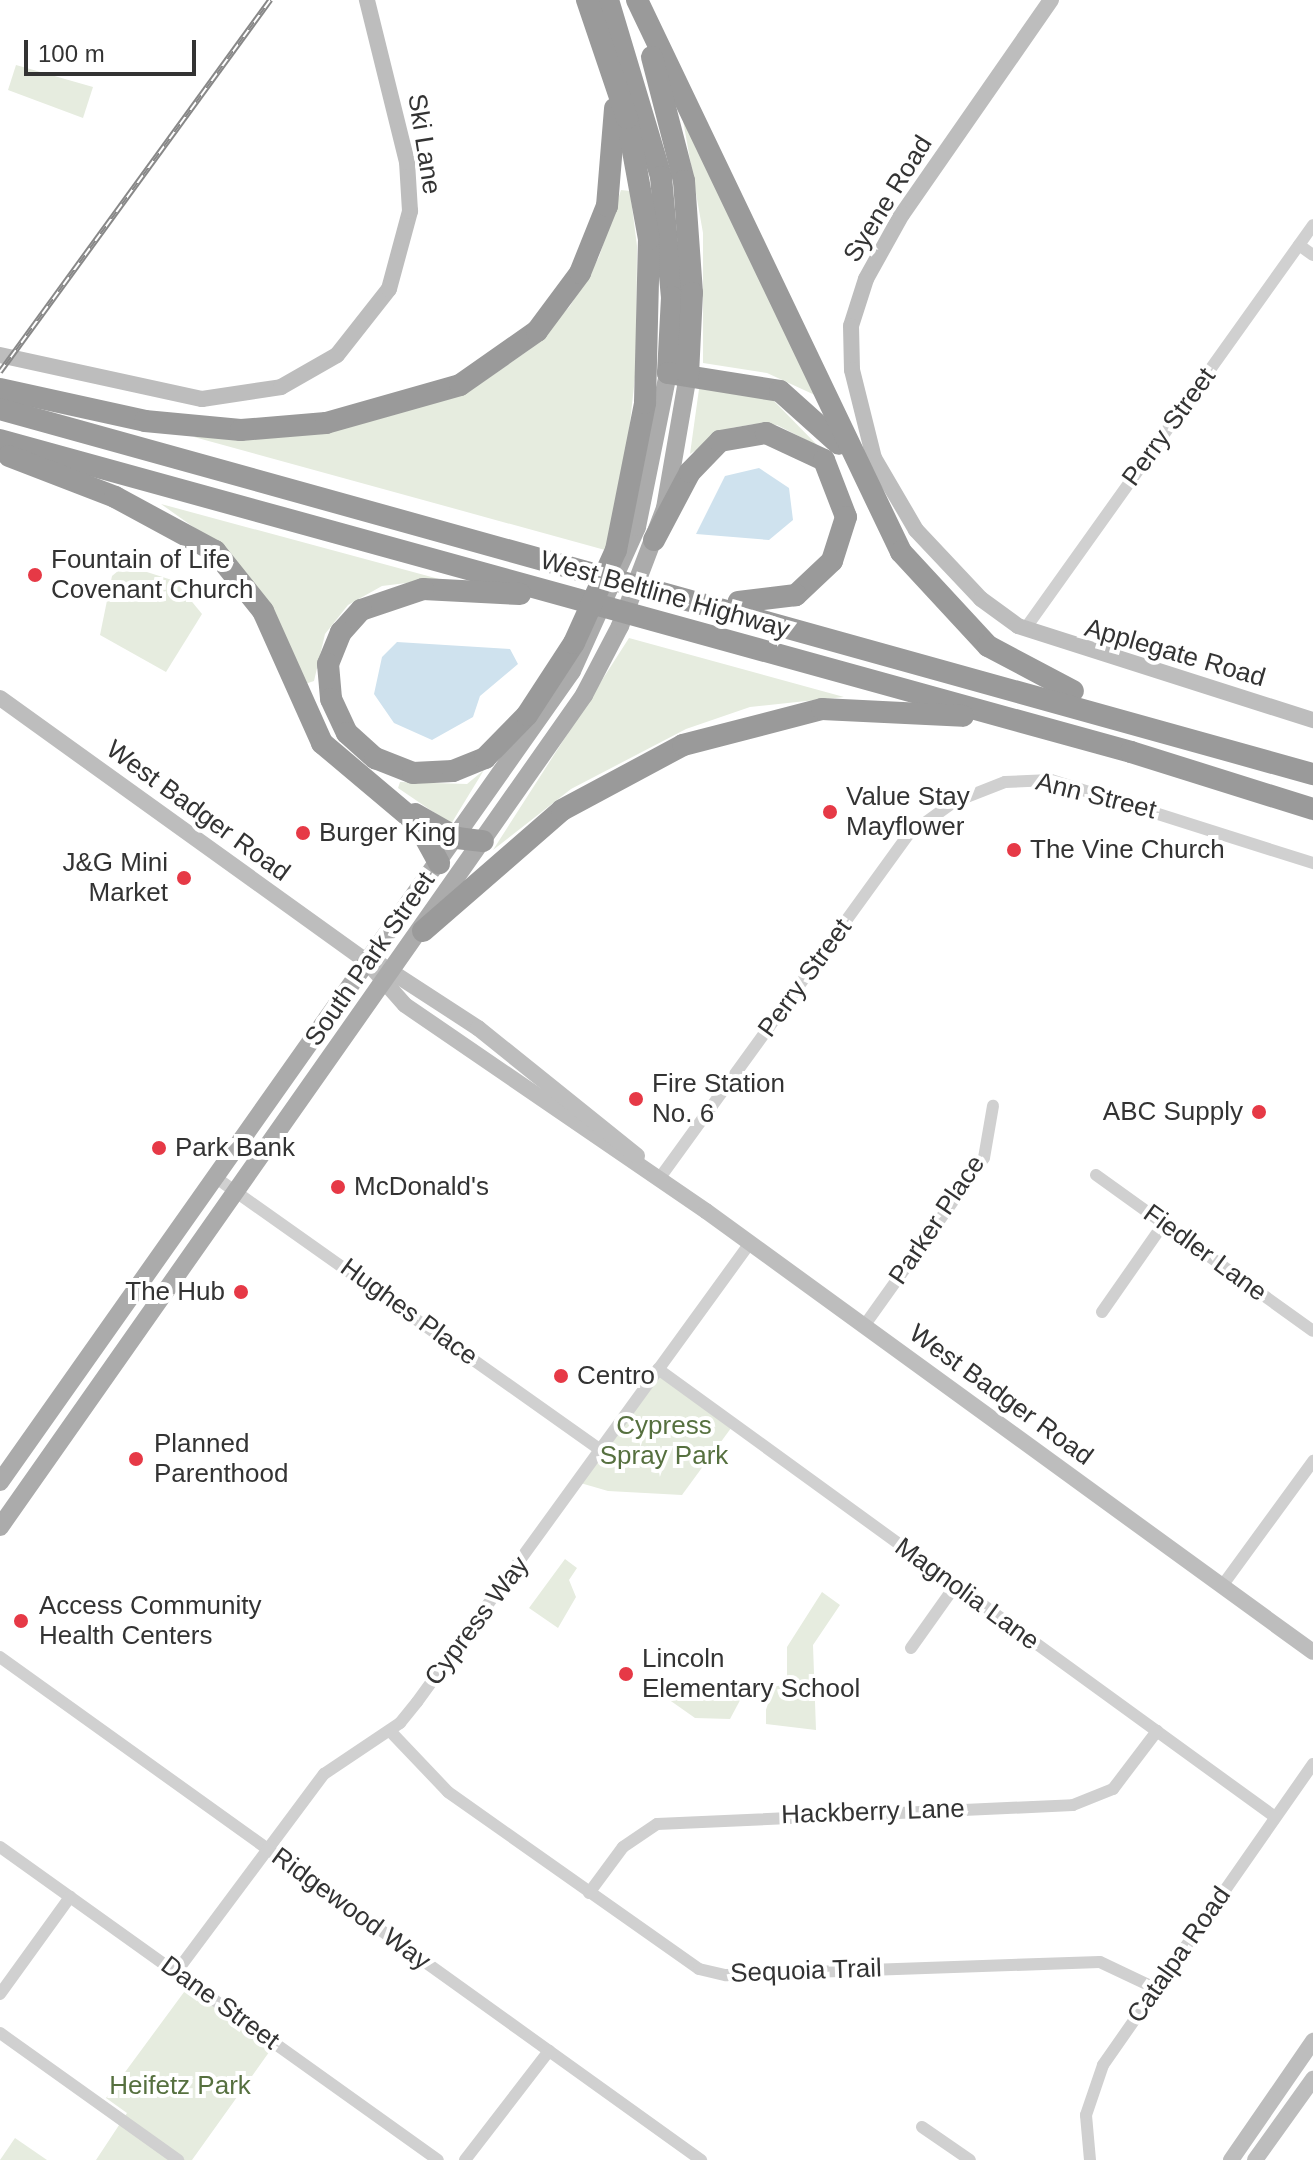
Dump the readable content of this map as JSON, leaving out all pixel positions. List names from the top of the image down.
{
  "streets": {
    "highway": ["West Beltline Highway"],
    "main road": ["South Park Street"],
    "street": [
      "Ski Lane",
      "Syene Road",
      "Perry Street",
      "Applegate Road",
      "Ann Street",
      "West Badger Road",
      "Parker Place",
      "Fiedler Lane",
      "Hughes Place",
      "Magnolia Lane",
      "Cypress Way",
      "Hackberry Lane",
      "Ridgewood Way",
      "Catalpa Road",
      "Sequoia Trail",
      "Dane Street"
    ]
  },
  "crossings": [
    ["Syene Road", "Perry Street"],
    ["Syene Road", "Applegate Road"],
    ["Perry Street", "Applegate Road"],
    ["Perry Street", "Ann Street"],
    ["Perry Street", "West Badger Road"],
    ["West Badger Road", "South Park Street"],
    ["West Badger Road", "Parker Place"],
    ["West Badger Road", "Cypress Way"],
    ["South Park Street", "Hughes Place"],
    ["Hughes Place", "Cypress Way"],
    ["Magnolia Lane", "Cypress Way"],
    ["Magnolia Lane", "Hackberry Lane"],
    ["Magnolia Lane", "Catalpa Road"],
    ["Cypress Way", "Ridgewood Way"],
    ["Cypress Way", "Sequoia Trail"],
    ["Cypress Way", "Dane Street"],
    ["Hackberry Lane", "Sequoia Trail"],
    ["Catalpa Road", "Sequoia Trail"]
  ],
  "parks": ["Cypress Spray Park", "Heifetz Park"],
  "places": [
    "Fountain of Life Covenant Church",
    "Value Stay Mayflower",
    "Burger King",
    "The Vine Church",
    "J&G Mini Market",
    "Fire Station No. 6",
    "ABC Supply",
    "Park Bank",
    "McDonald's",
    "The Hub",
    "Centro",
    "Planned Parenthood",
    "Access Community Health Centers",
    "Lincoln Elementary School"
  ],
  "scale_bar": "100 m"
}
